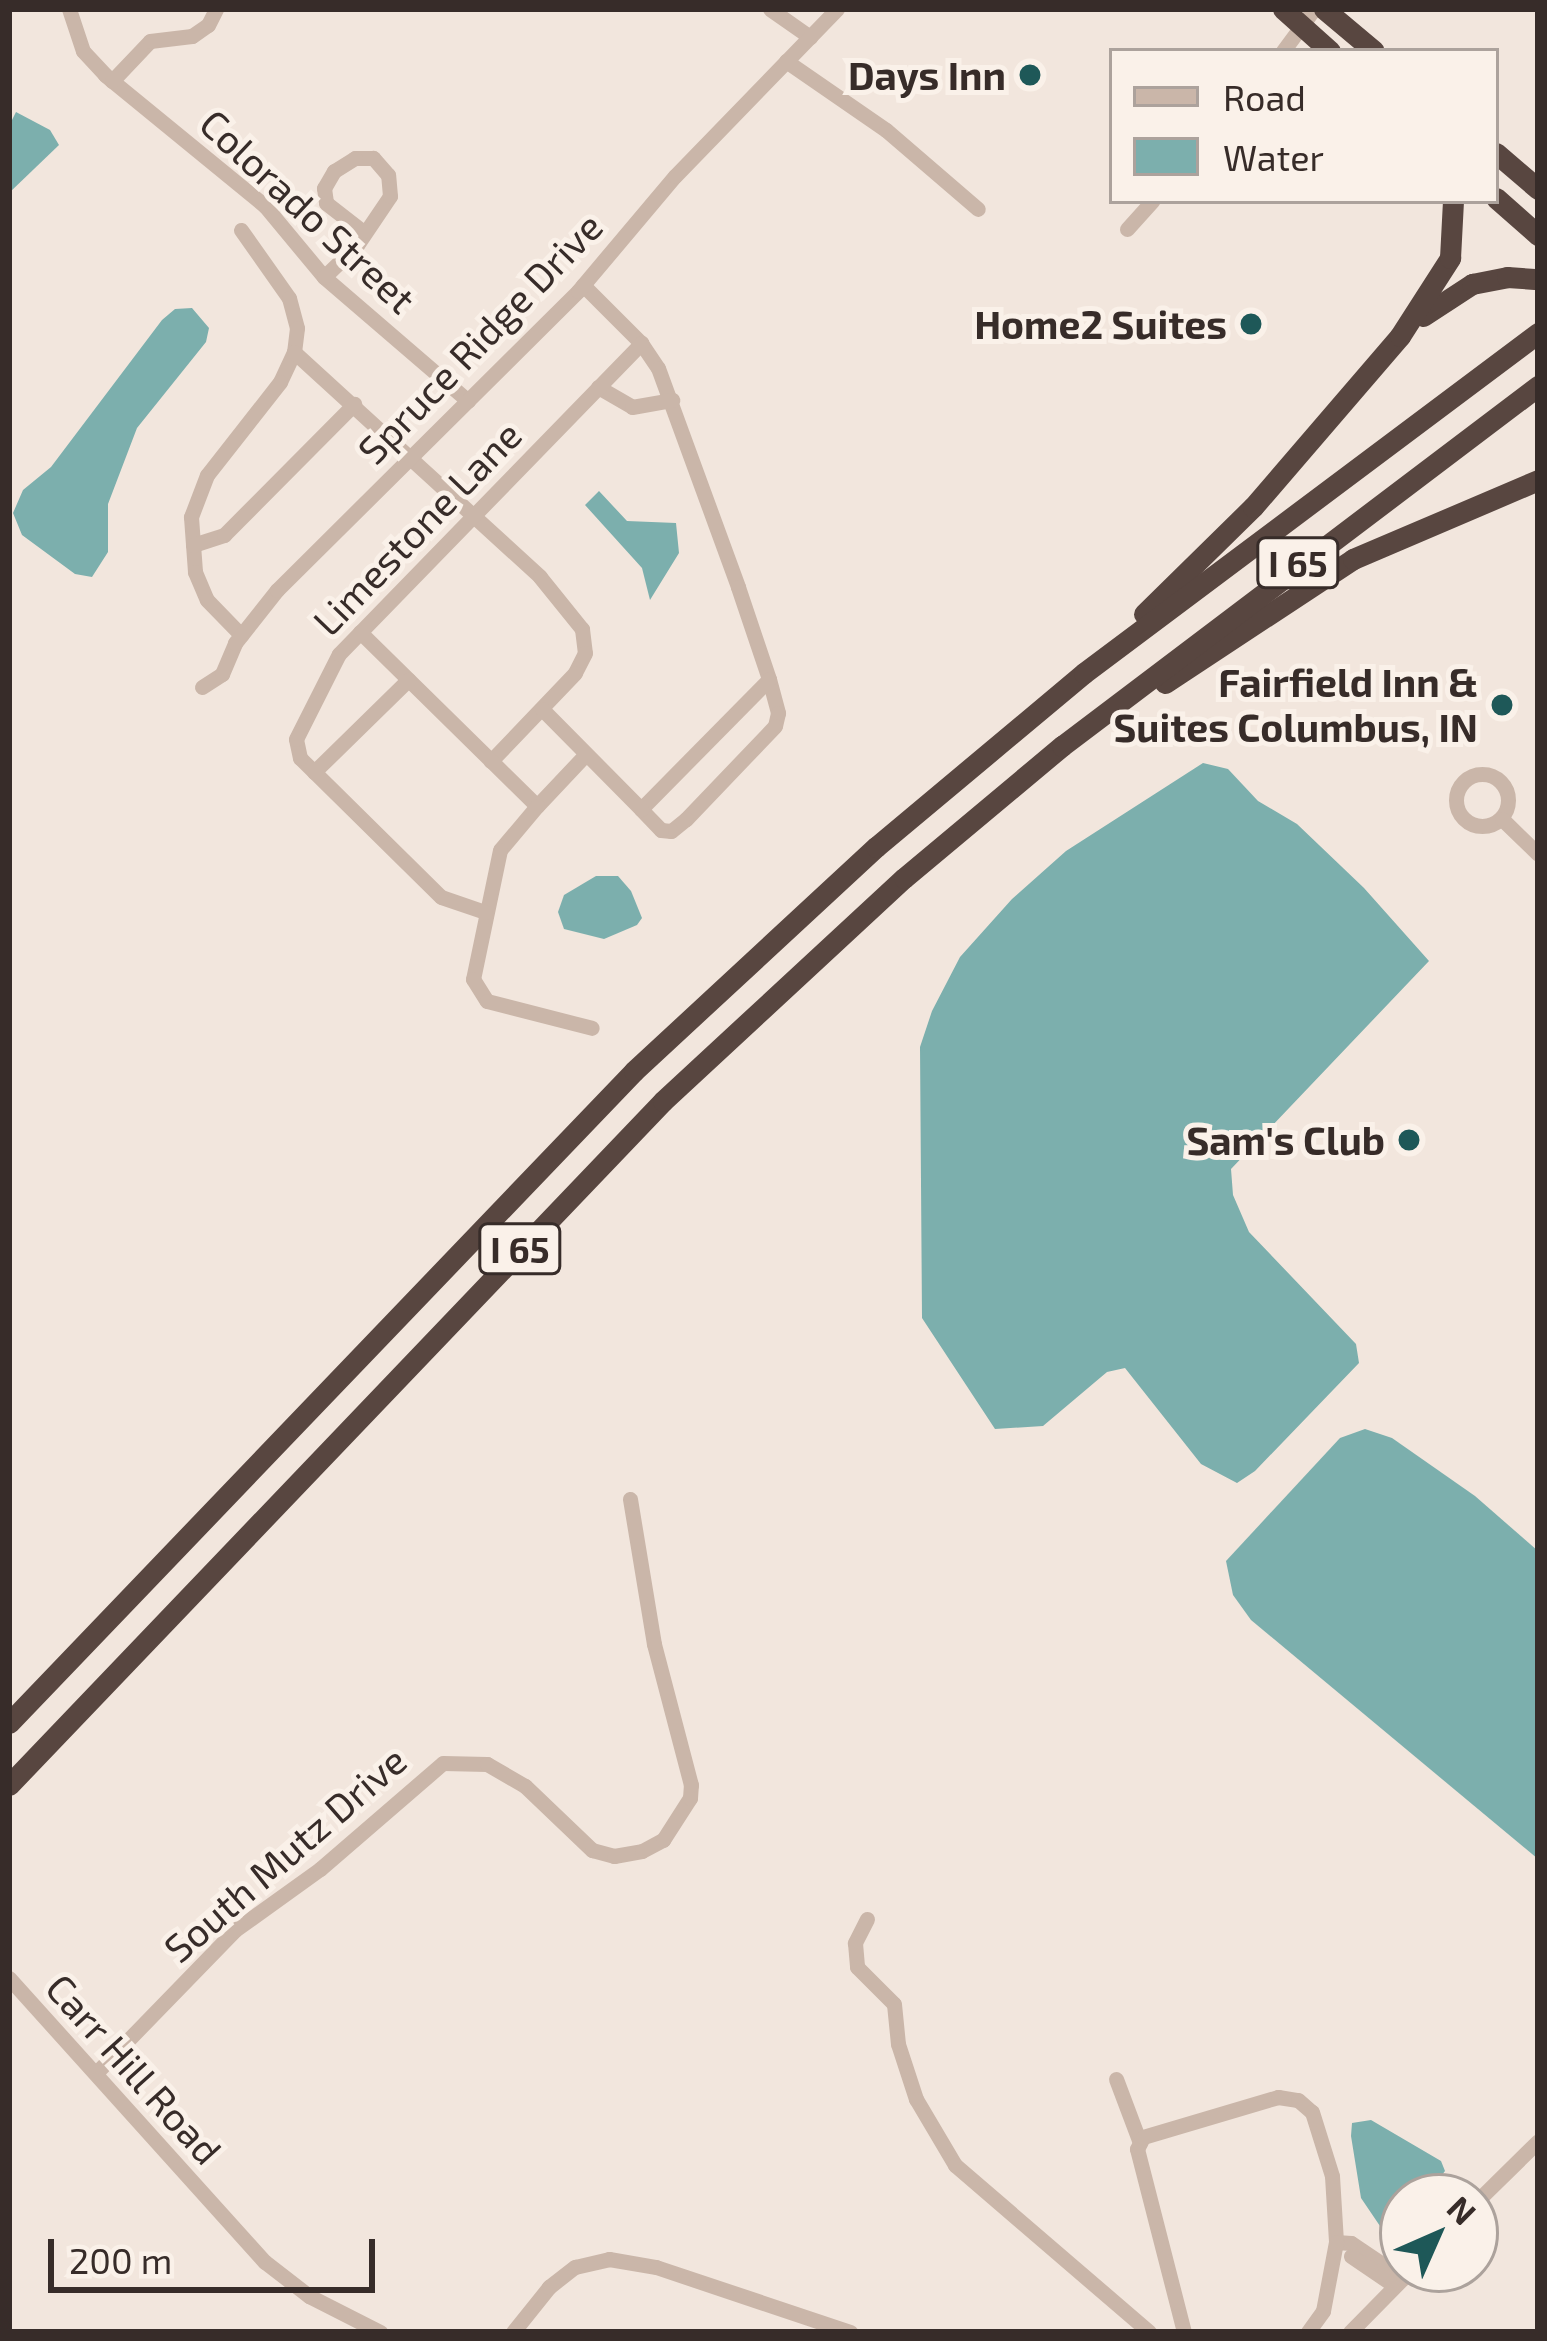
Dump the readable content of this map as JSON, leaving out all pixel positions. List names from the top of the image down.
{
  "streets": {
    "highway": ["I 65"],
    "street": [
      "Colorado Street",
      "Spruce Ridge Drive",
      "Limestone Lane",
      "South Mutz Drive",
      "Carr Hill Road"
    ]
  },
  "crossings": [
    ["Colorado Street", "Spruce Ridge Drive"],
    ["South Mutz Drive", "Carr Hill Road"]
  ],
  "places": [
    "Days Inn",
    "Home2 Suites",
    "Fairfield Inn & Suites Columbus, IN",
    "Sam's Club"
  ],
  "legend": ["Road", "Water"],
  "scale_bar": "200 m",
  "north": "top right"
}
